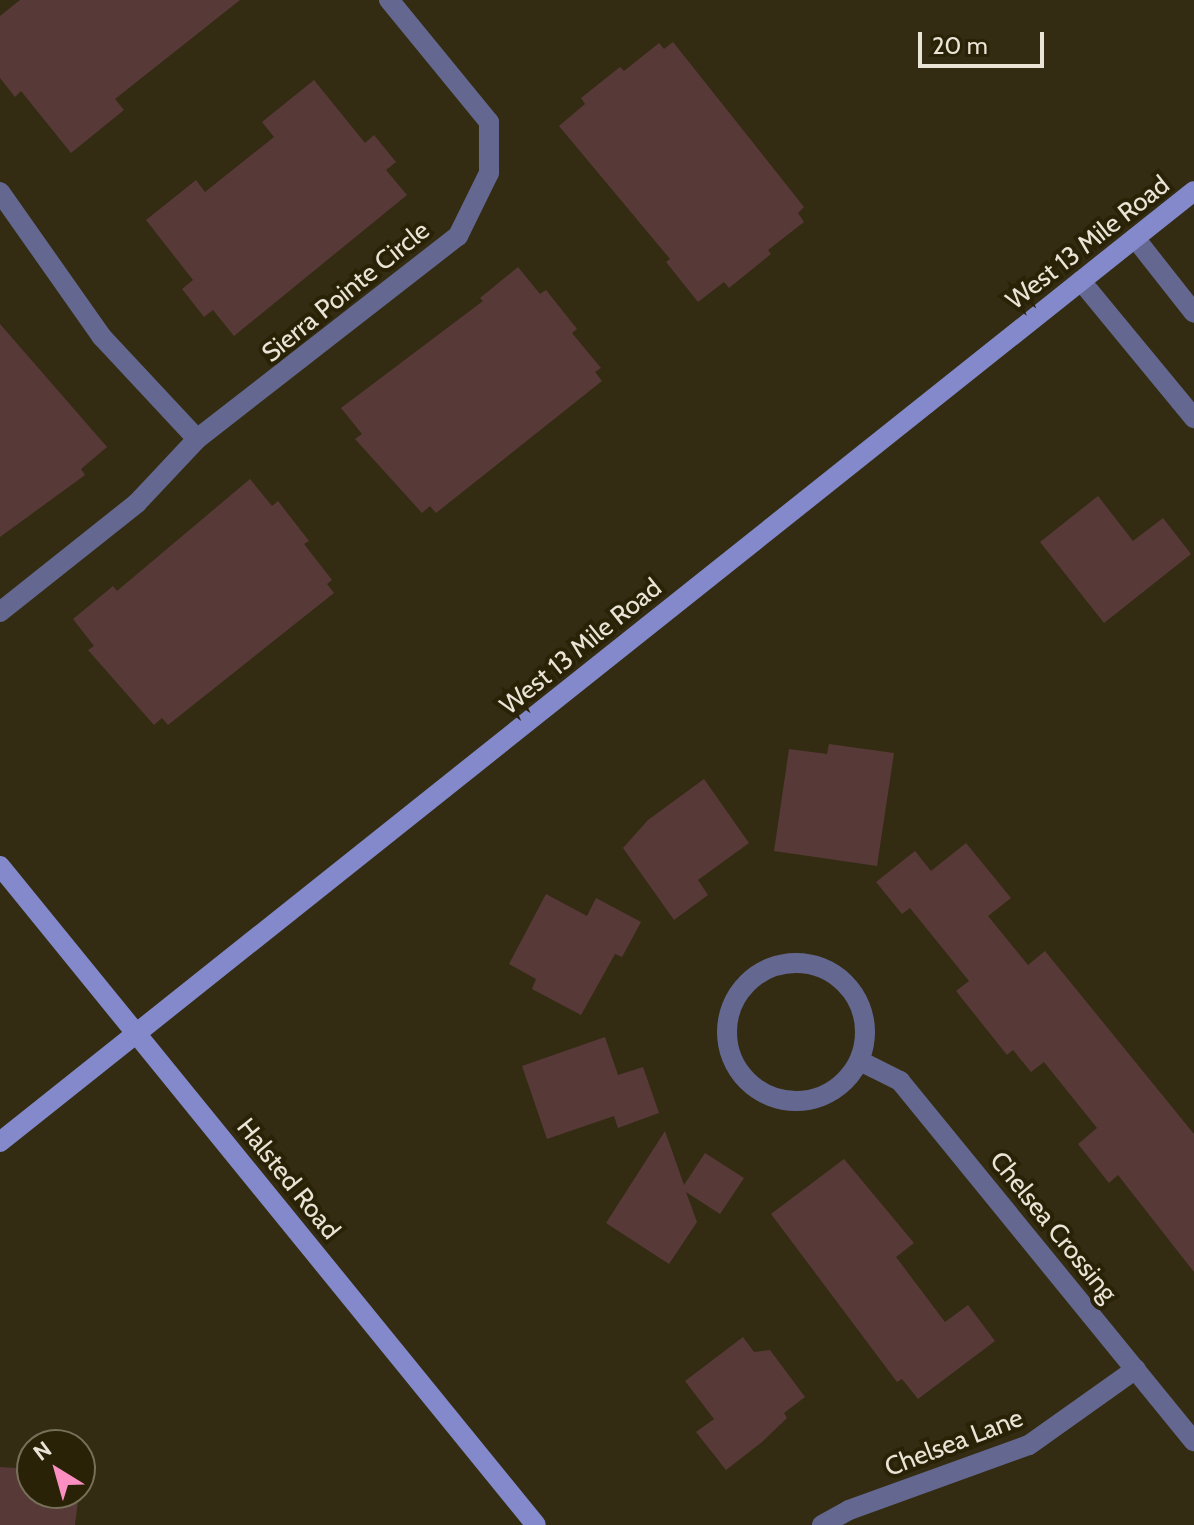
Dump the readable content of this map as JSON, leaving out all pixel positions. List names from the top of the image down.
{
  "streets": {
    "street": [
      "West 13 Mile Road",
      "Sierra Pointe Circle",
      "Halsted Road",
      "Chelsea Crossing",
      "Chelsea Lane"
    ]
  },
  "crossings": [
    ["West 13 Mile Road", "Halsted Road"],
    ["Chelsea Crossing", "Chelsea Lane"]
  ],
  "scale_bar": "20 m",
  "north": "top left"
}
